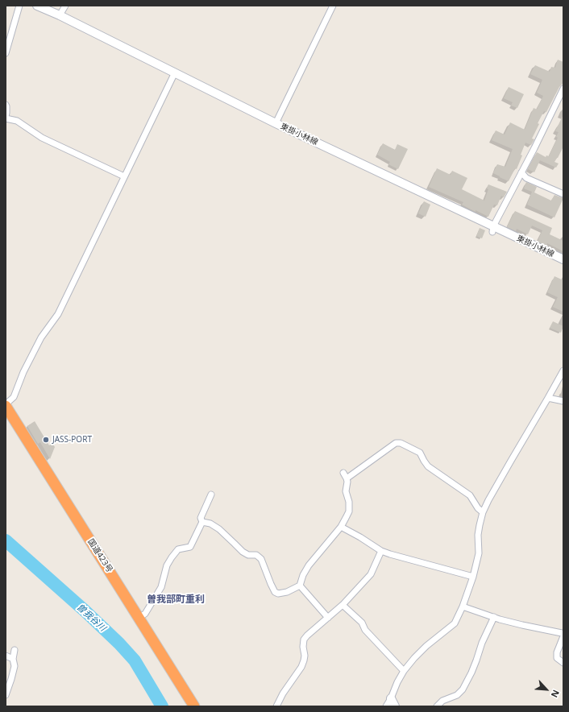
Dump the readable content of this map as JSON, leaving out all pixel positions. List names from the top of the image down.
{
  "streets": {
    "highway": ["国道423号"],
    "main road": ["東掛小林線"]
  },
  "districts": ["曽我部町重利"],
  "water": ["曽我谷川"],
  "places": ["JASS-PORT"],
  "north": "bottom right"
}
